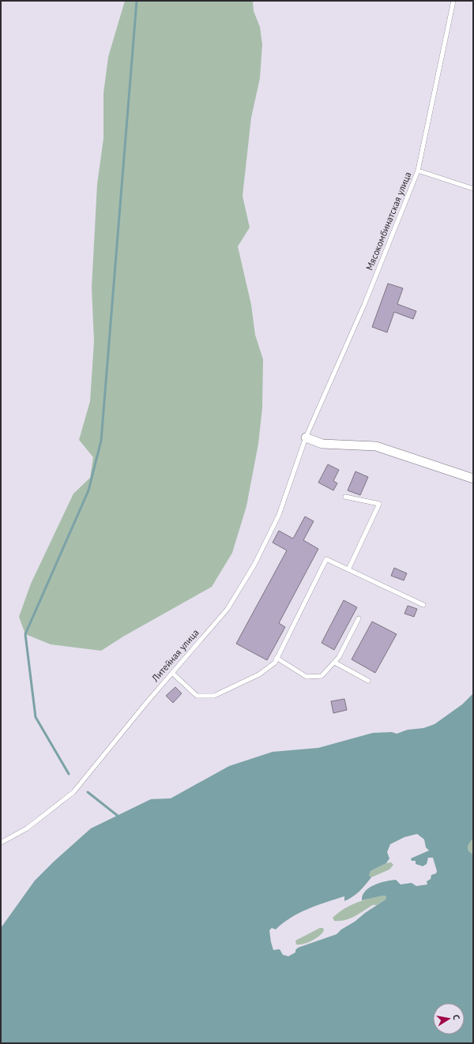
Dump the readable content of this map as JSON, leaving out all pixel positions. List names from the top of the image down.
{
  "streets": {
    "lane": ["Мясокомбинатская улица", "Литейная улица"]
  },
  "crossings": [
    ["Мясокомбинатская улица", "Литейная улица"]
  ],
  "north": "right"
}
